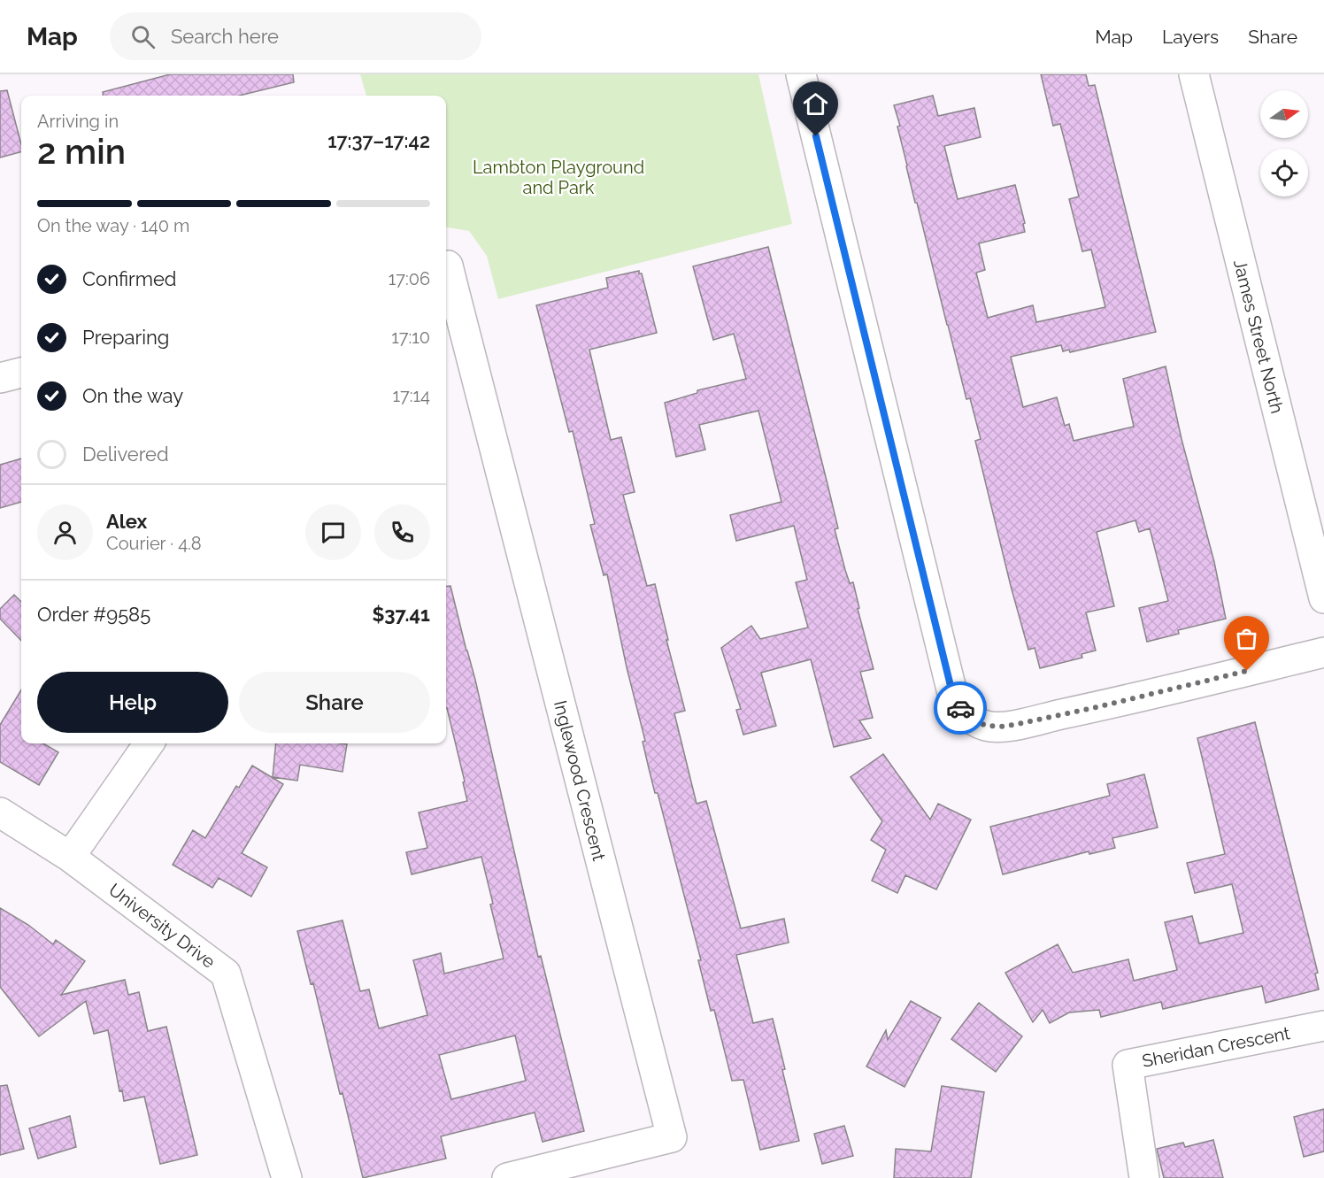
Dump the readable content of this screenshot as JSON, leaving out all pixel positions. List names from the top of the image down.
{
  "streets": {
    "street": [
      "James Street North",
      "Inglewood Crescent",
      "University Drive",
      "Sheridan Crescent"
    ]
  },
  "parks": ["Lambton Playground and Park"],
  "north": "right",
  "page": {
    "header": "Map",
    "search": "Search here",
    "nav": ["Map", "Layers", "Share"],
    "heading": ["2 min", "Arriving in", "17:37–17:42"],
    "panel": [
      "Alex",
      "Courier · 4.8",
      "Order #9585",
      "$37.41"
    ],
    "bar": "On the way · 140 m",
    "list": [
      ["Confirmed", "17:06"],
      ["Preparing", "17:10"],
      ["On the way", "17:14"],
      "Delivered"
    ],
    "buttons": ["Help", "Share"]
  }
}
